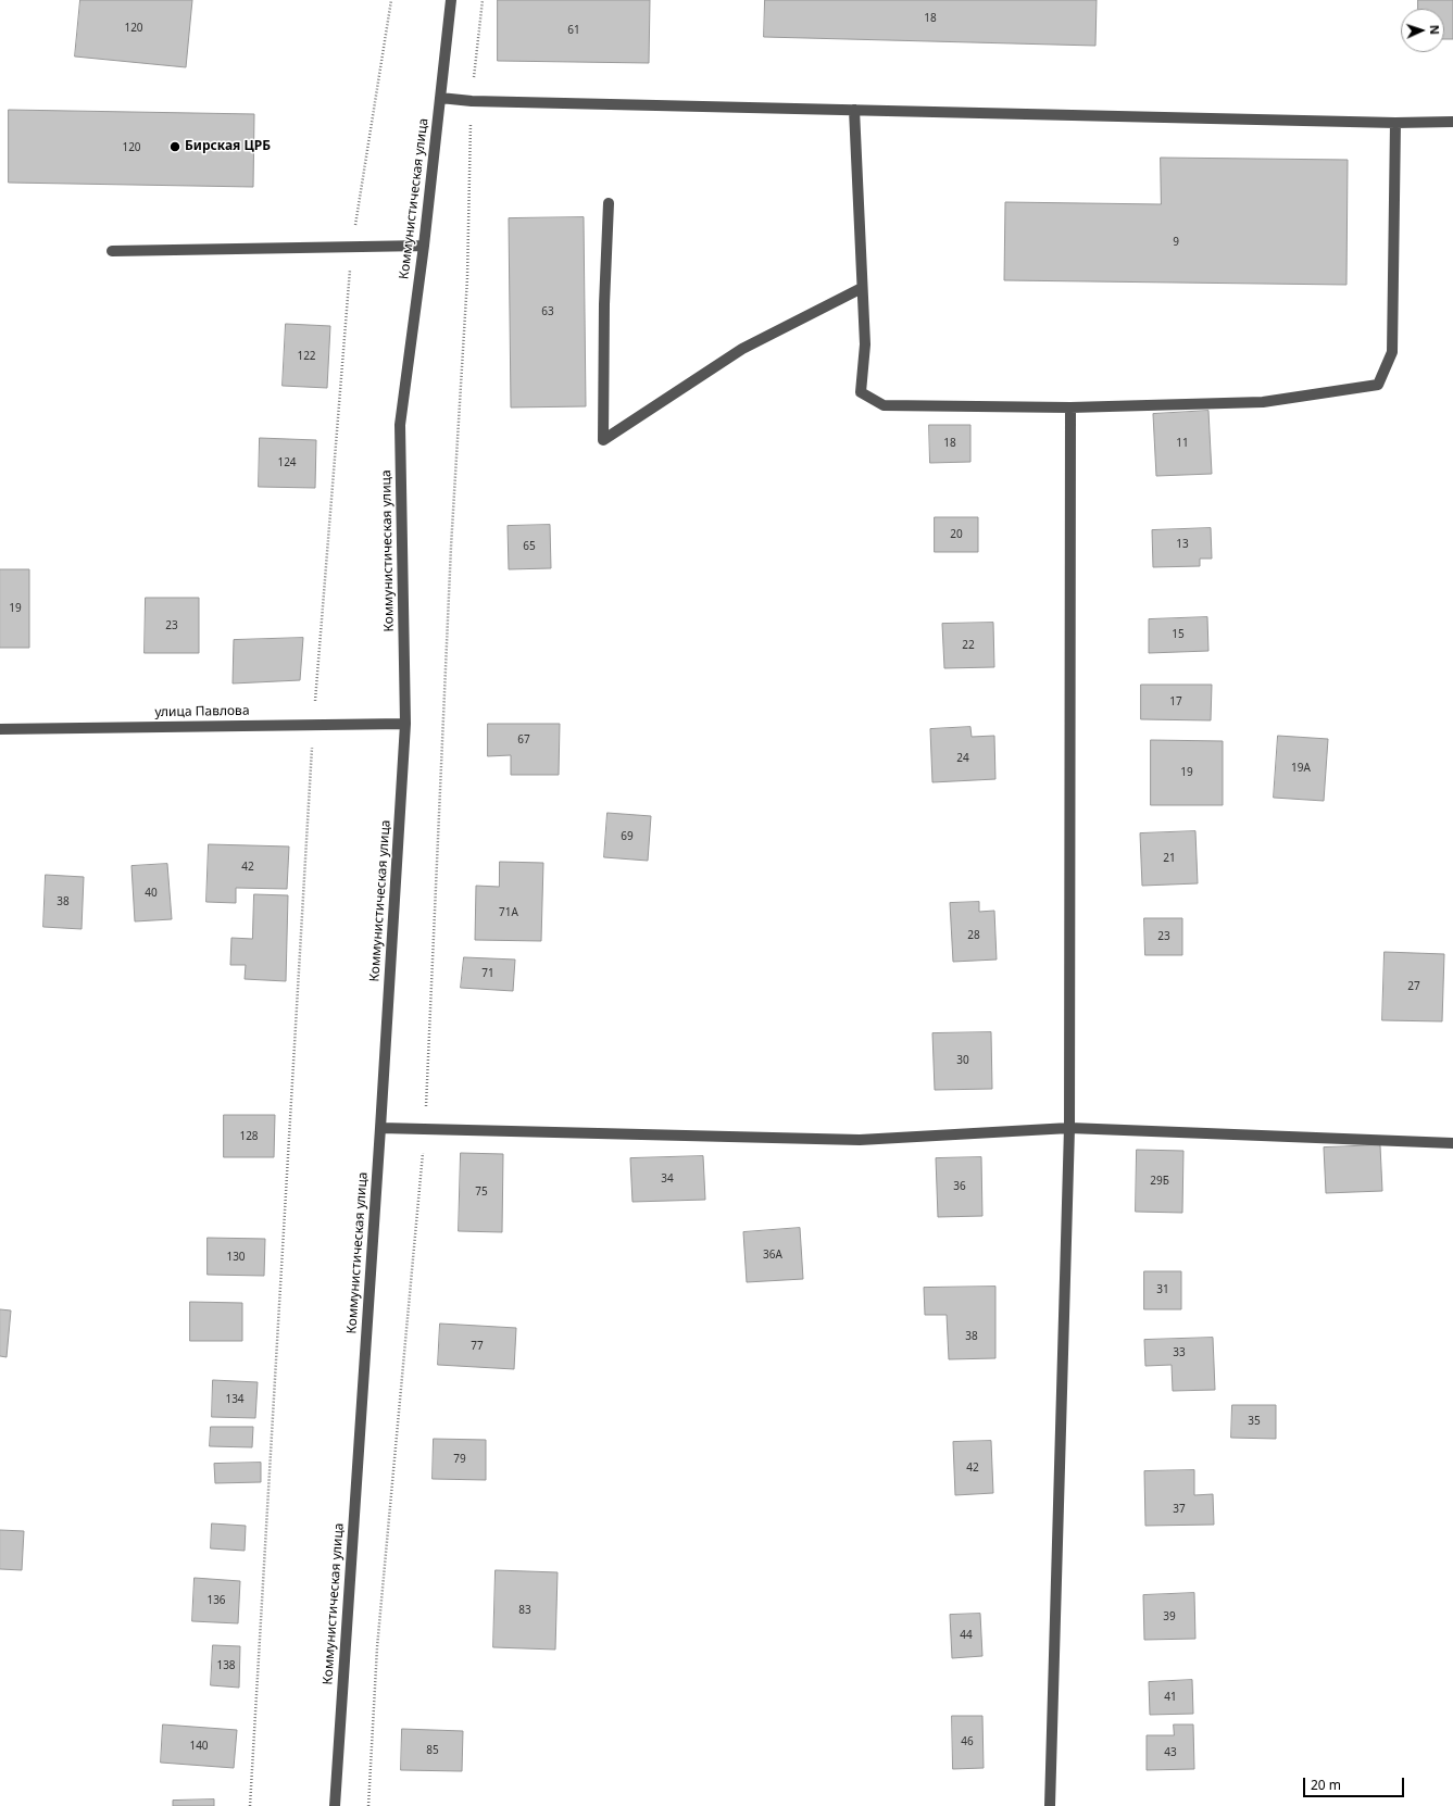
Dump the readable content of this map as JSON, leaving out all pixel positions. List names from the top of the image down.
{
  "streets": {
    "street": ["Коммунистическая улица", "улица Павлова"]
  },
  "crossings": [
    ["Коммунистическая улица", "улица Павлова"]
  ],
  "places": ["Бирская ЦРБ"],
  "house_numbers": [
    "18",
    "120",
    "61",
    "120",
    "9",
    "63",
    "122",
    "18",
    "11",
    "124",
    "20",
    "13",
    "65",
    "19",
    "23",
    "15",
    "22",
    "17",
    "67",
    "24",
    "19А",
    "19",
    "69",
    "21",
    "42",
    "40",
    "38",
    "71А",
    "28",
    "23",
    "71",
    "27",
    "30",
    "128",
    "34",
    "29Б",
    "36",
    "75",
    "36А",
    "130",
    "31",
    "38",
    "77",
    "33",
    "134",
    "35",
    "79",
    "42",
    "37",
    "136",
    "83",
    "39",
    "44",
    "138",
    "41",
    "46",
    "140",
    "85",
    "43"
  ],
  "scale_bar": "20 m",
  "north": "right"
}
